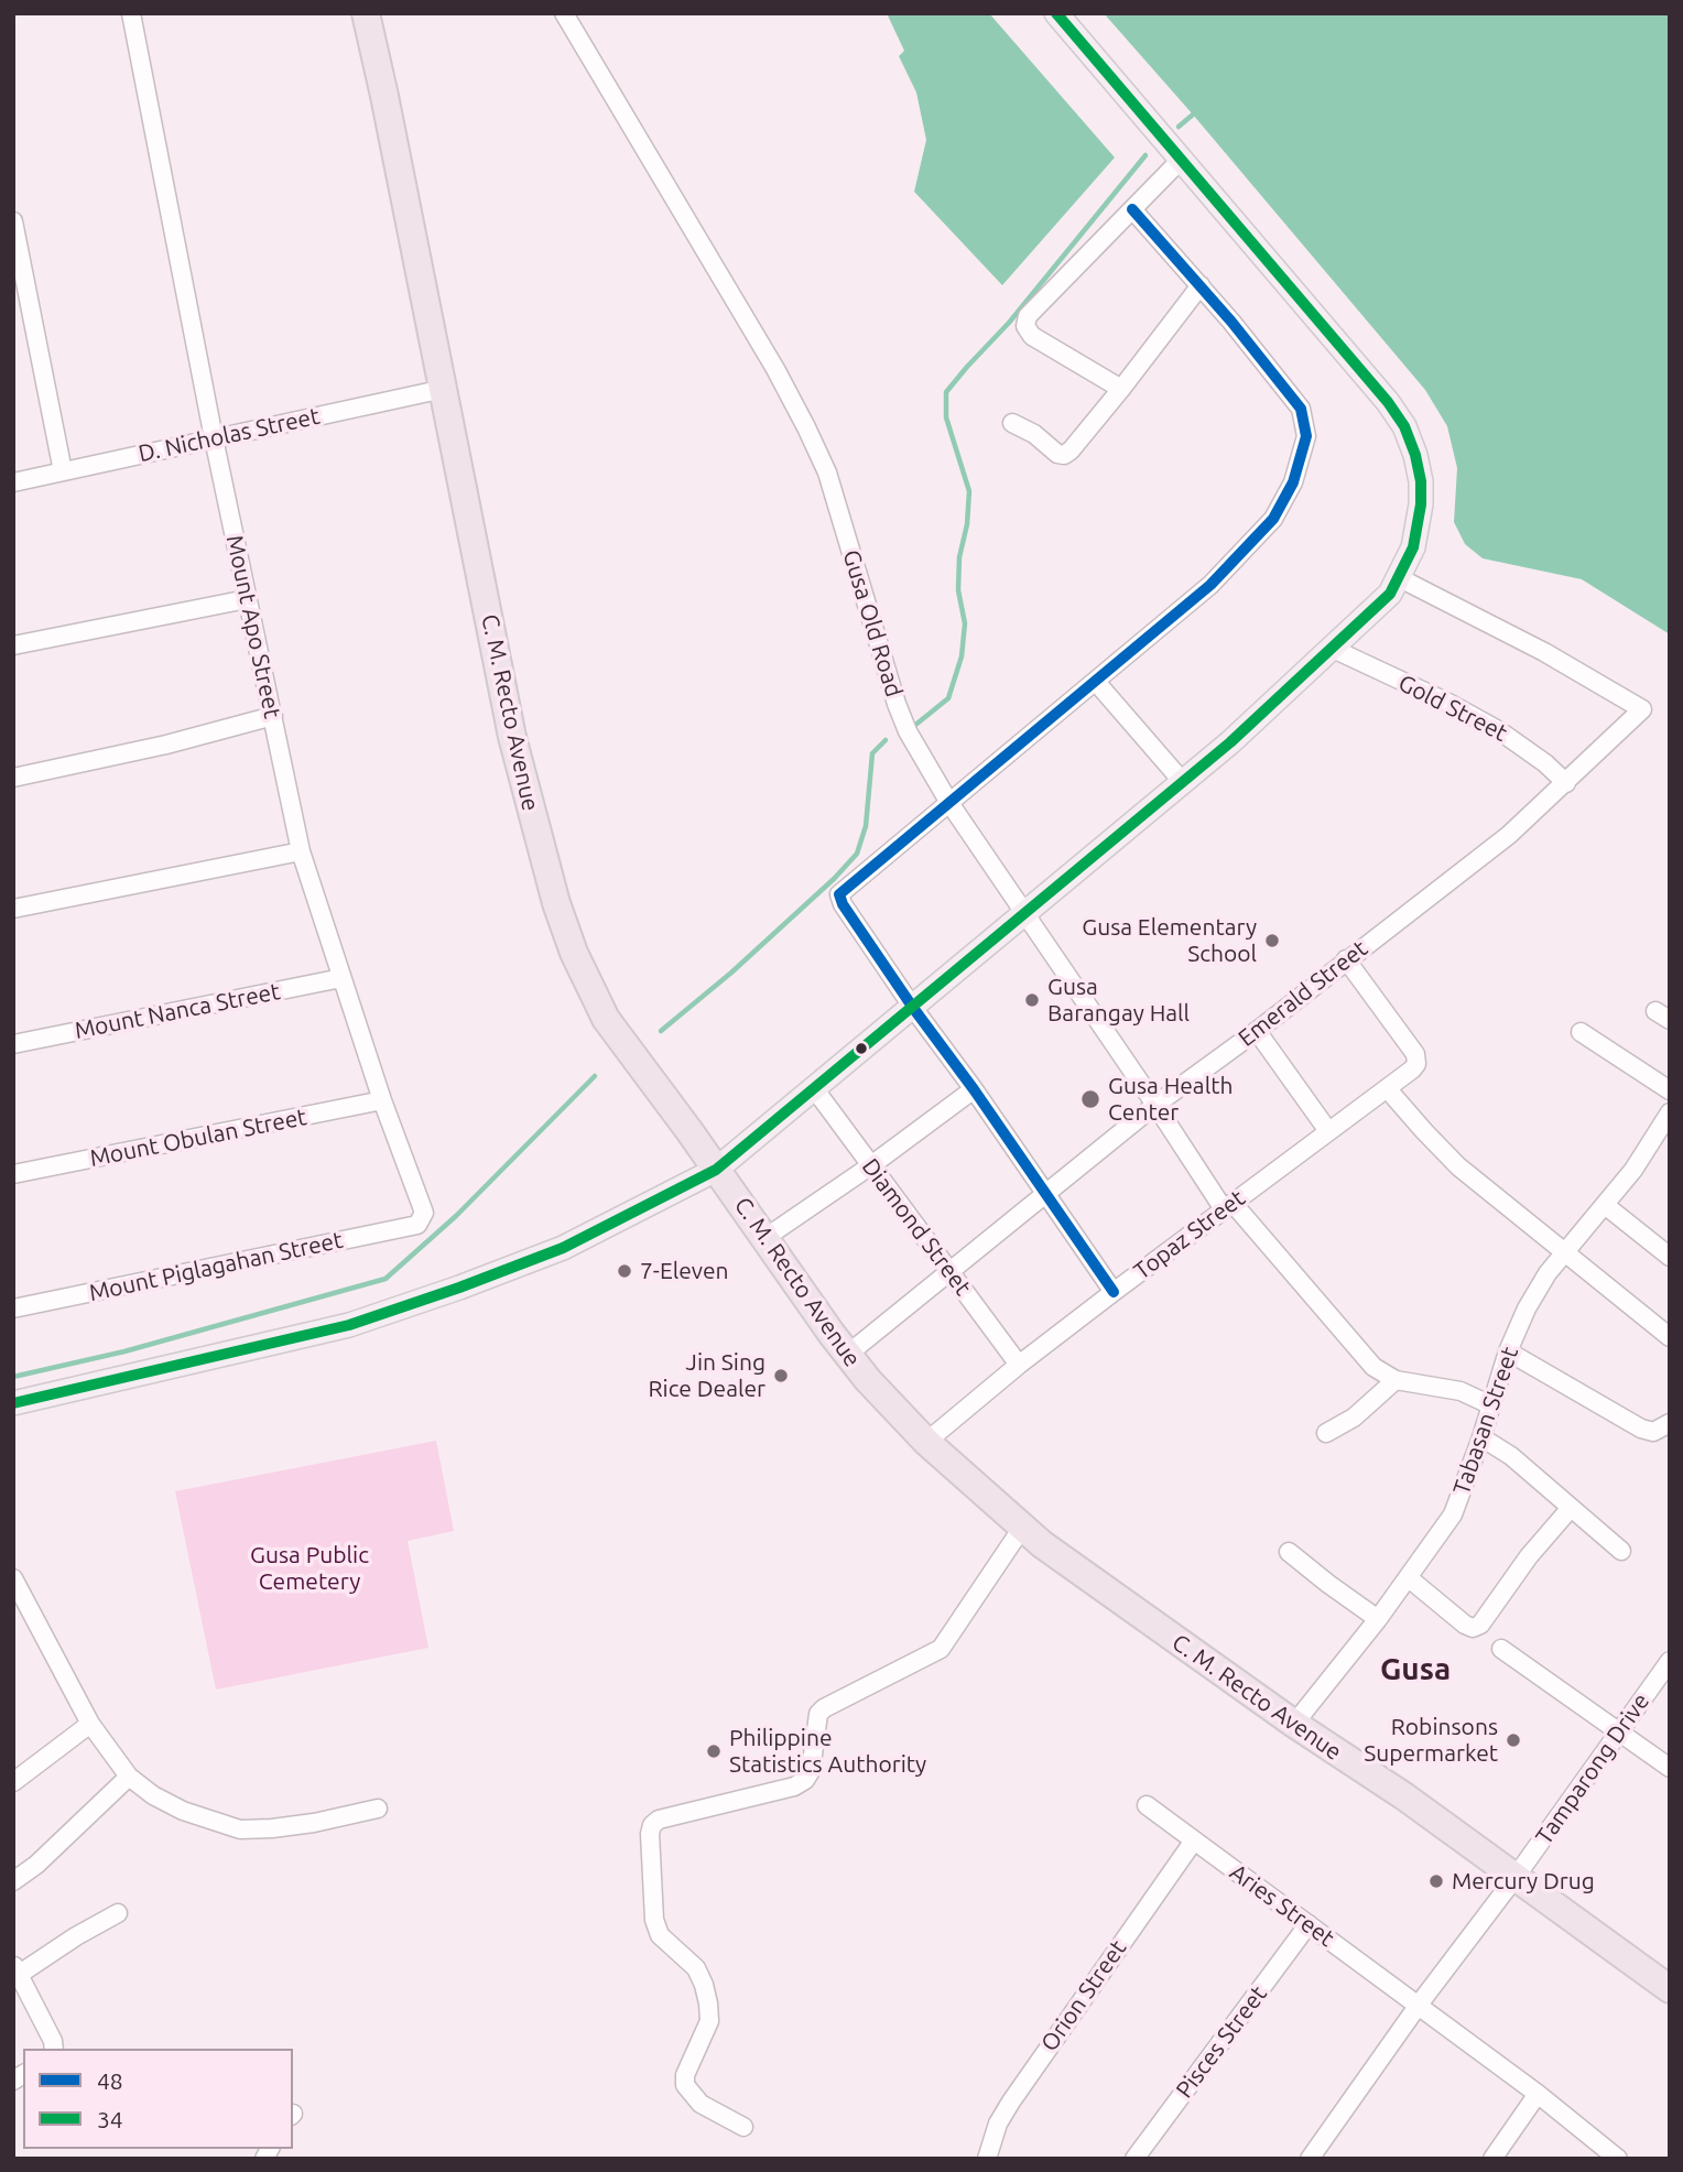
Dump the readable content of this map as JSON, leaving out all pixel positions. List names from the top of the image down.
{
  "streets": {
    "highway": ["C. M. Recto Avenue"],
    "street": [
      "D. Nicholas Street",
      "Gusa Old Road",
      "Mount Apo Street",
      "Gold Street",
      "Emerald Street",
      "Mount Nanca Street",
      "Mount Obulan Street",
      "Diamond Street",
      "Topaz Street",
      "Mount Piglagahan Street",
      "Tabasan Street",
      "Tamparong Drive",
      "Aries Street",
      "Orion Street",
      "Pisces Street"
    ]
  },
  "crossings": [
    ["D. Nicholas Street", "Mount Apo Street"],
    ["D. Nicholas Street", "C. M. Recto Avenue"],
    ["Gusa Old Road", "Emerald Street"],
    ["Gusa Old Road", "Topaz Street"],
    ["Mount Apo Street", "Mount Nanca Street"],
    ["Mount Apo Street", "Mount Obulan Street"],
    ["Mount Apo Street", "Mount Piglagahan Street"],
    ["Gold Street", "Emerald Street"],
    ["C. M. Recto Avenue", "Emerald Street"],
    ["C. M. Recto Avenue", "Topaz Street"],
    ["C. M. Recto Avenue", "Tabasan Street"],
    ["C. M. Recto Avenue", "Tamparong Drive"],
    ["Emerald Street", "Diamond Street"],
    ["Emerald Street", "Topaz Street"],
    ["Diamond Street", "Topaz Street"],
    ["Aries Street", "Orion Street"],
    ["Aries Street", "Pisces Street"]
  ],
  "districts": ["Gusa"],
  "parks": ["Gusa Public Cemetery"],
  "places": [
    "Gusa Elementary School",
    "Gusa Barangay Hall",
    "Gusa Health Center",
    "7-Eleven",
    "Jin Sing Rice Dealer",
    "Robinsons Supermarket",
    "Philippine Statistics Authority",
    "Mercury Drug"
  ],
  "lines": ["transit line 34", "transit line 48"],
  "legend": ["48", "34"]
}
